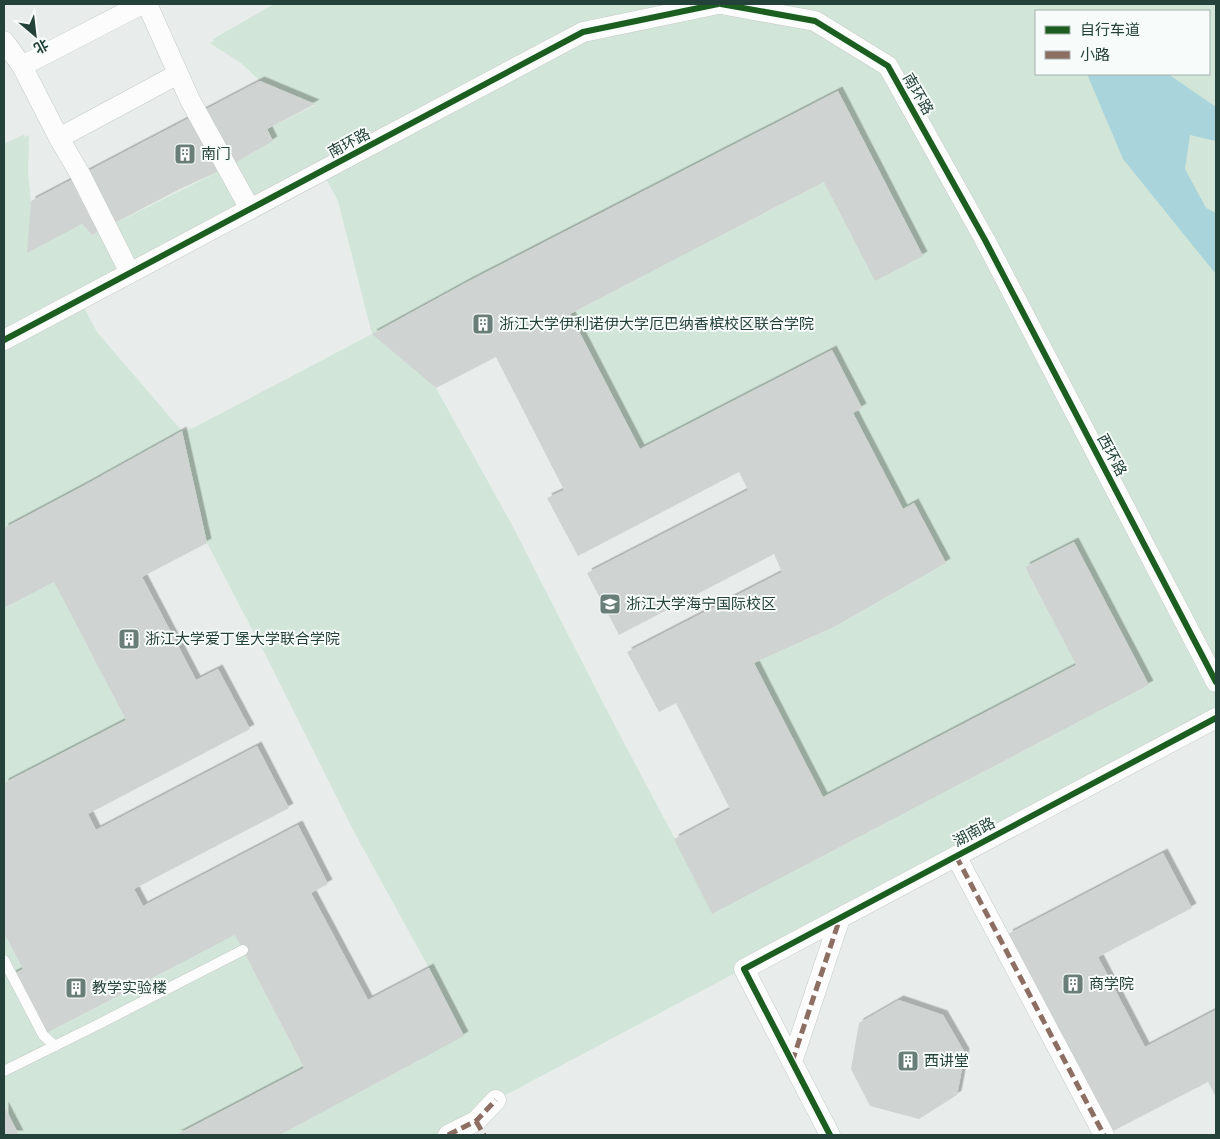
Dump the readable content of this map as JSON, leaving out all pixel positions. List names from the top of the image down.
{
  "streets": {
    "street": ["南环路", "西环路", "湖南路"]
  },
  "crossings": [
    ["南环路", "西环路"]
  ],
  "places": {
    "building": [
      "南门",
      "浙江大学伊利诺伊大学厄巴纳香槟校区联合学院",
      "浙江大学爱丁堡大学联合学院",
      "商学院",
      "教学实验楼",
      "西讲堂"
    ],
    "school or university": ["浙江大学海宁国际校区"]
  },
  "legend": ["自行车道", "小路"],
  "north": "bottom right"
}
